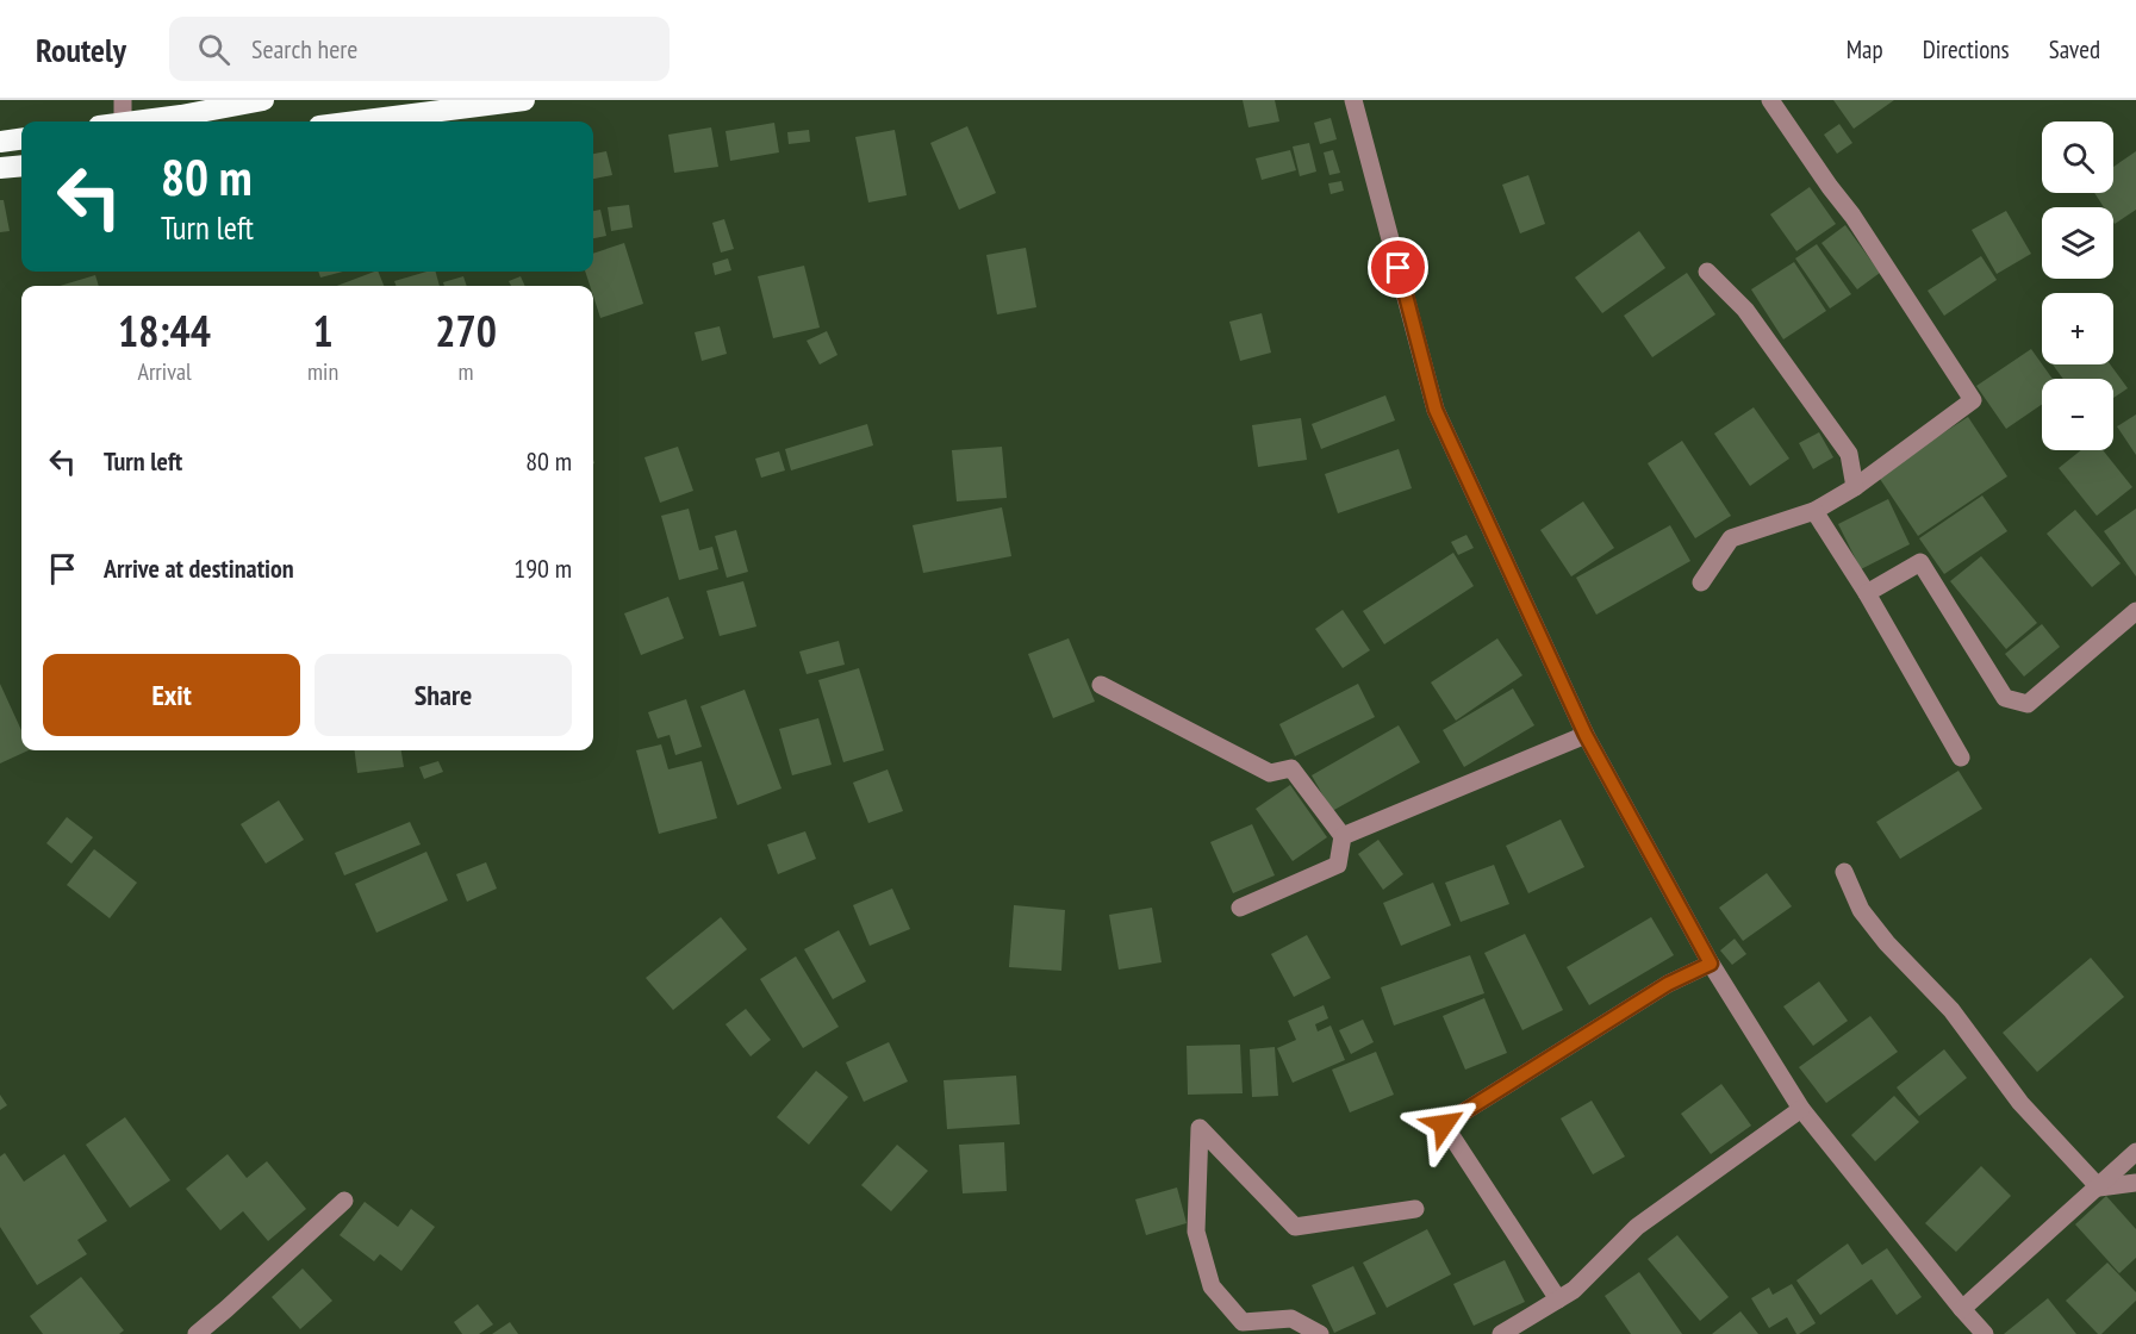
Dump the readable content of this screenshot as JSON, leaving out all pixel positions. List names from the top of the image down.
{
  "page": {
    "header": "Routely",
    "search": "Search here",
    "nav": ["Map", "Directions", "Saved"],
    "map_buttons": ["+", "−"],
    "turn": ["80 m", "Turn left"],
    "eta": [
      "18:44",
      "Arrival",
      "1",
      "min",
      "270",
      "m"
    ],
    "list": [
      {
        "name": "Turn left",
        "value": "80 m"
      },
      {
        "name": "Arrive at destination",
        "value": "190 m"
      }
    ],
    "buttons": ["Exit", "Share"]
  }
}
